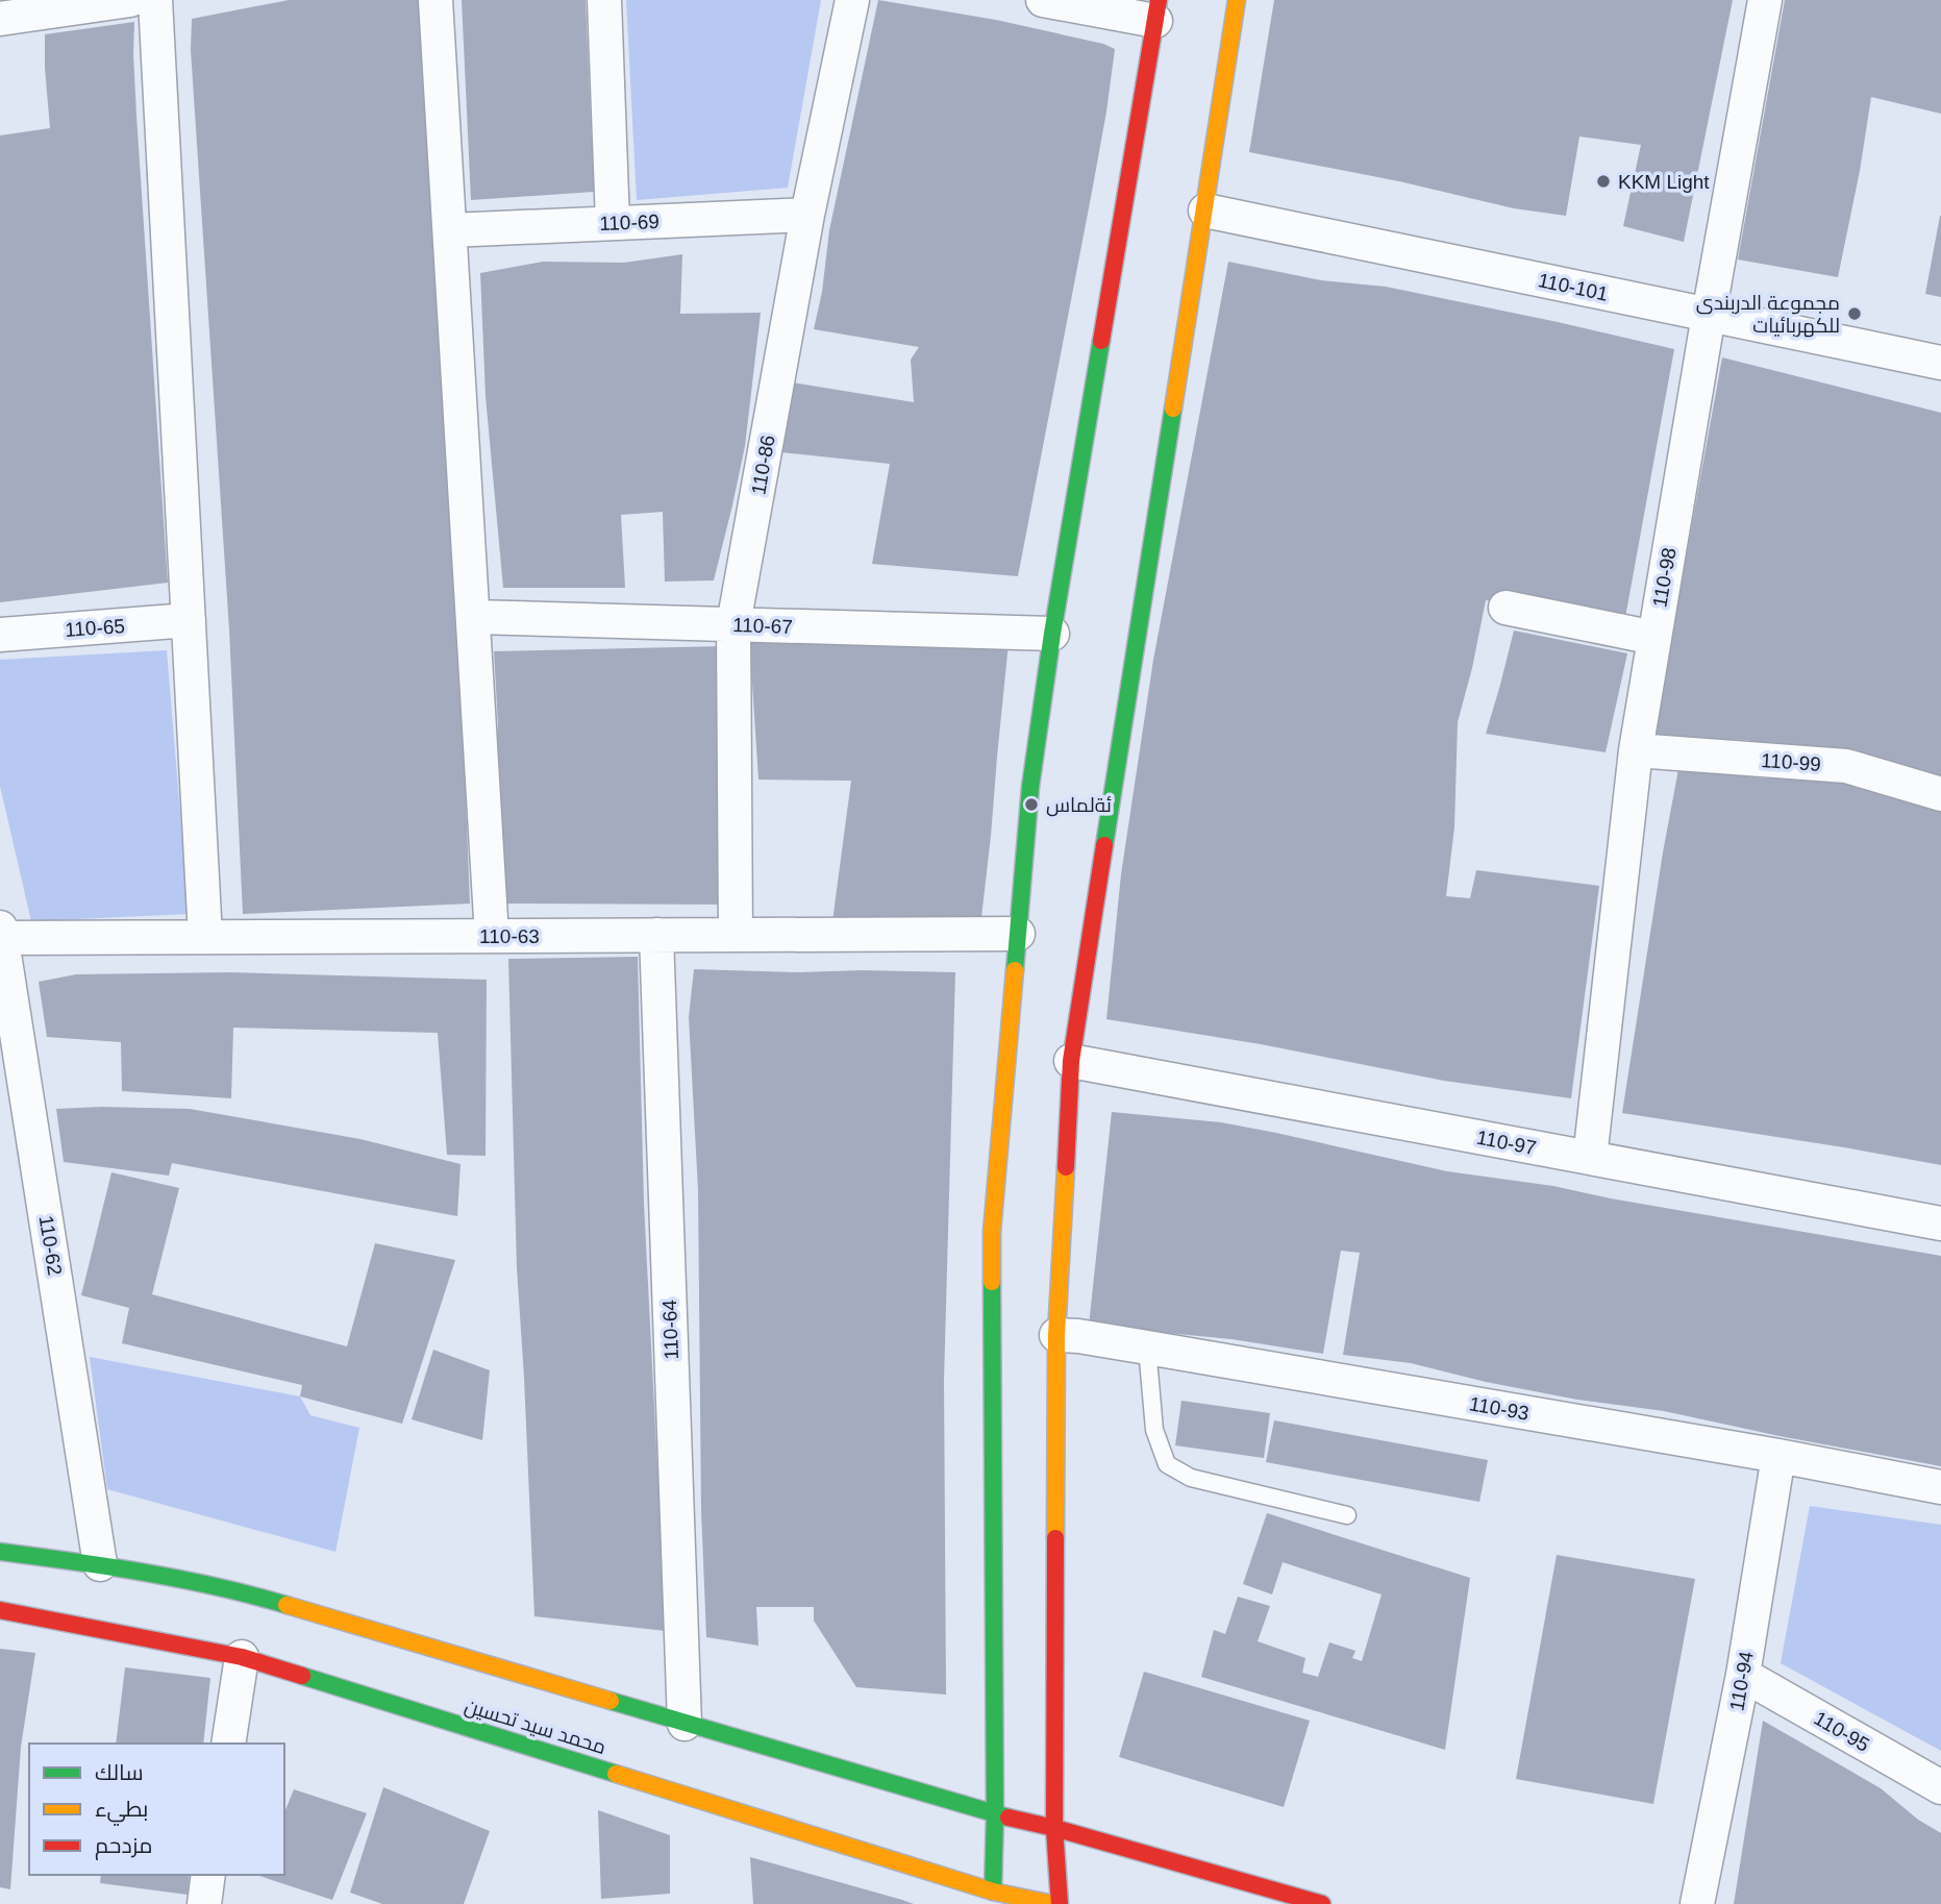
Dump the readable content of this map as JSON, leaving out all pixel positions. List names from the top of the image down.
{
  "streets": {
    "main road": ["محمد سید تحسین"],
    "street": [
      "110-69",
      "110-101",
      "110-86",
      "110-98",
      "110-67",
      "110-65",
      "110-99",
      "110-63",
      "110-97",
      "110-62",
      "110-64",
      "110-93",
      "110-94",
      "110-95"
    ]
  },
  "crossings": [
    ["110-69", "110-86"],
    ["110-101", "110-98"],
    ["110-86", "110-67"],
    ["110-86", "110-63"],
    ["110-98", "110-99"],
    ["110-98", "110-97"],
    ["110-63", "110-62"],
    ["110-63", "110-64"],
    ["110-93", "110-94"],
    ["110-94", "110-95"]
  ],
  "places": ["KKM Light", "مجموعة الدربندی للكهربائیات", "ئةلماس"],
  "legend": ["سالك", "بطيء", "مزدحم"]
}
